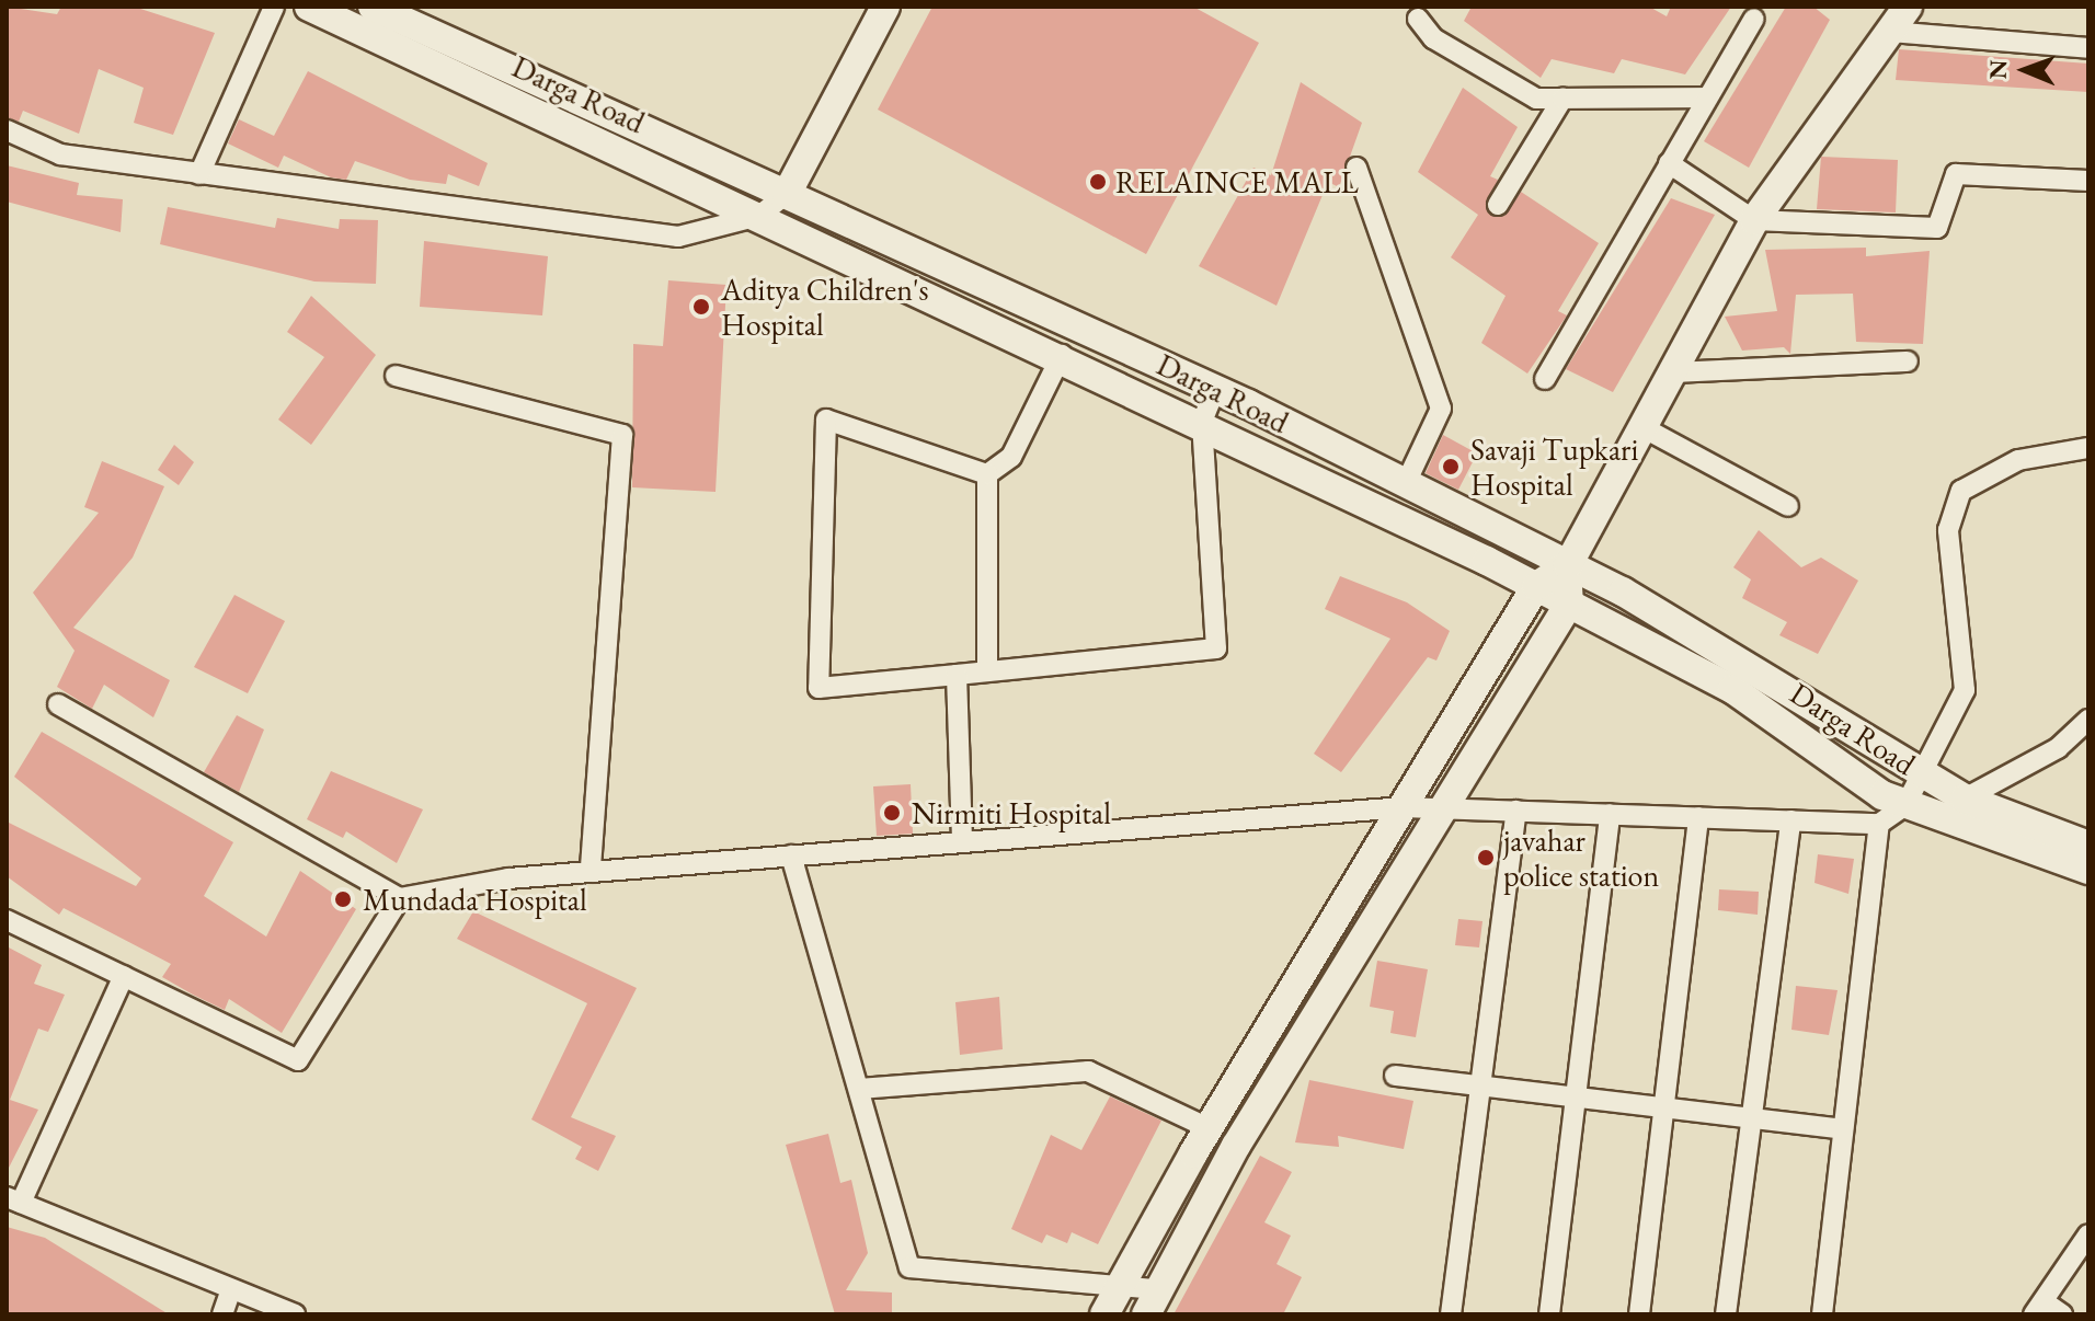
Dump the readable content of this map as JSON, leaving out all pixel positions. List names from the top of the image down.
{
  "streets": {
    "main road": ["Darga Road"]
  },
  "places": [
    "RELAINCE MALL",
    "Aditya Children's Hospital",
    "Savaji Tupkari Hospital",
    "Nirmiti Hospital",
    "javahar police station",
    "Mundada Hospital"
  ],
  "north": "left"
}
